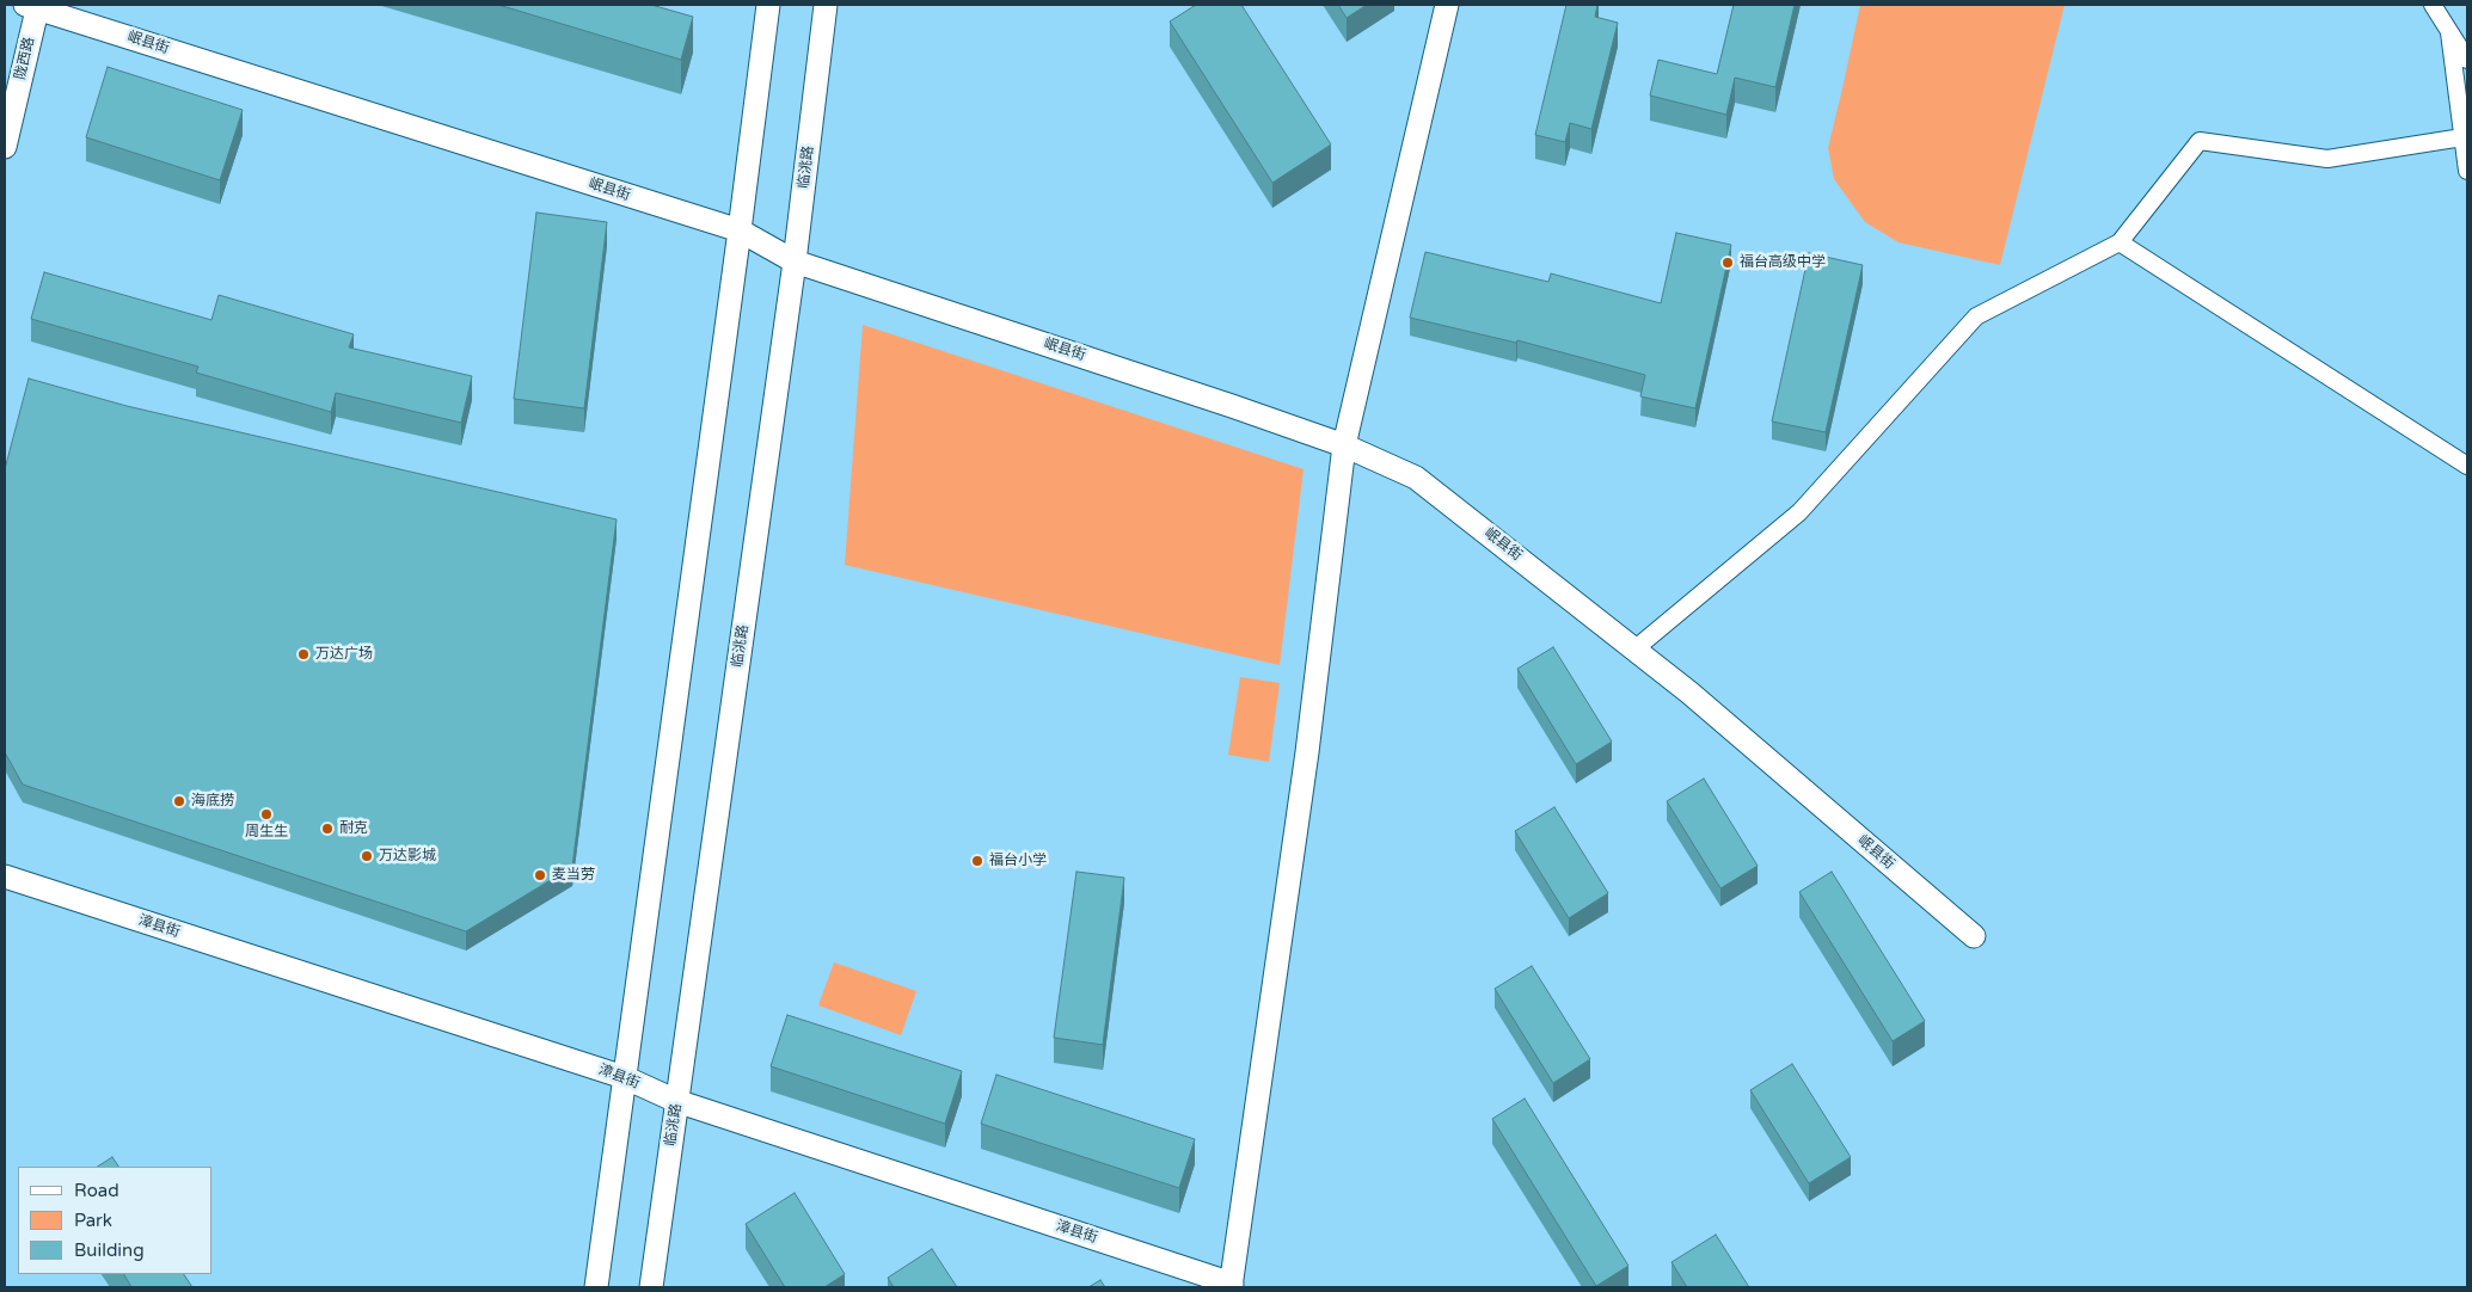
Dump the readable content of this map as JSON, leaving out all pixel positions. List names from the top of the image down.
{
  "streets": {
    "street": [
      "岷县街",
      "陇西路",
      "临洮路",
      "漳县街"
    ]
  },
  "crossings": [
    ["岷县街", "陇西路"],
    ["岷县街", "临洮路"],
    ["临洮路", "漳县街"]
  ],
  "places": [
    "福台高级中学",
    "万达广场",
    "海底捞",
    "周生生",
    "耐克",
    "万达影城",
    "福台小学",
    "麦当劳"
  ],
  "legend": ["Road", "Park", "Building"]
}
